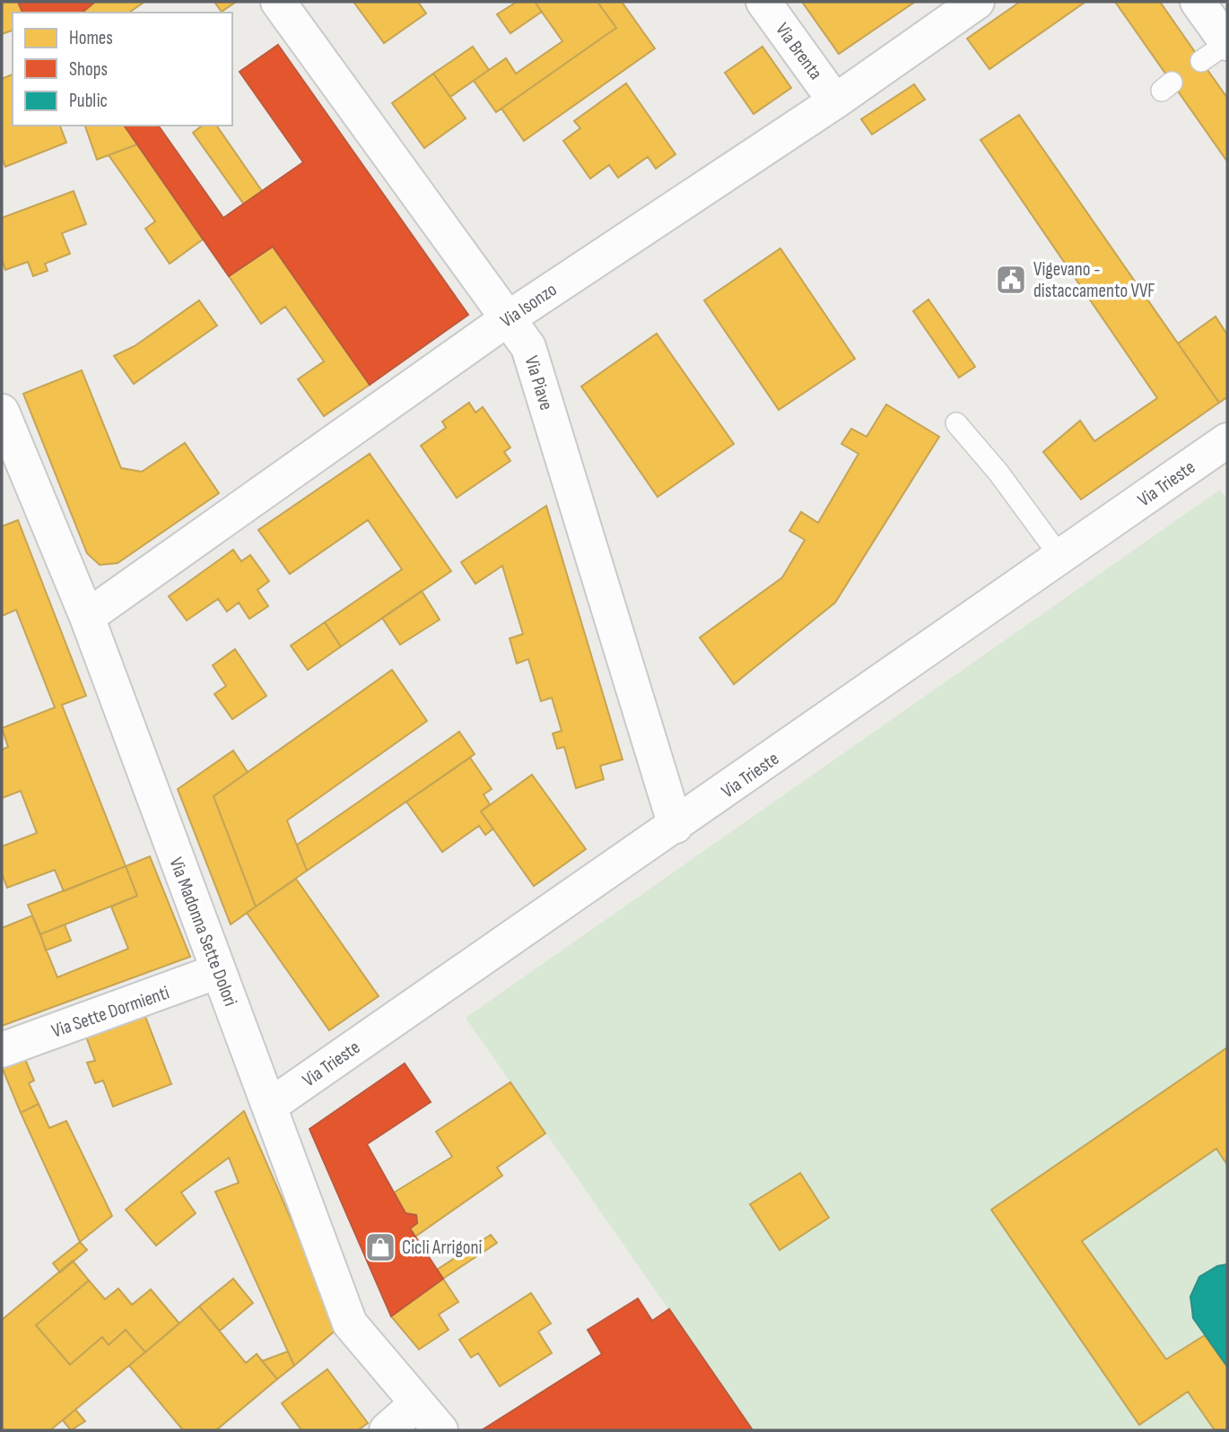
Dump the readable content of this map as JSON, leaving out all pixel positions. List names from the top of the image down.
{
  "streets": {
    "street": [
      "Via Brenta",
      "Via Isonzo",
      "Via Piave",
      "Via Trieste",
      "Via Madonna Sette Dolori",
      "Via Sette Dormienti"
    ]
  },
  "crossings": [
    ["Via Brenta", "Via Isonzo"],
    ["Via Isonzo", "Via Piave"],
    ["Via Isonzo", "Via Madonna Sette Dolori"],
    ["Via Piave", "Via Trieste"],
    ["Via Trieste", "Via Madonna Sette Dolori"],
    ["Via Madonna Sette Dolori", "Via Sette Dormienti"]
  ],
  "places": {
    "public building": ["Vigevano - distaccamento VVF"],
    "shop": ["Cicli Arrigoni"]
  },
  "legend": ["Homes", "Shops", "Public"]
}
